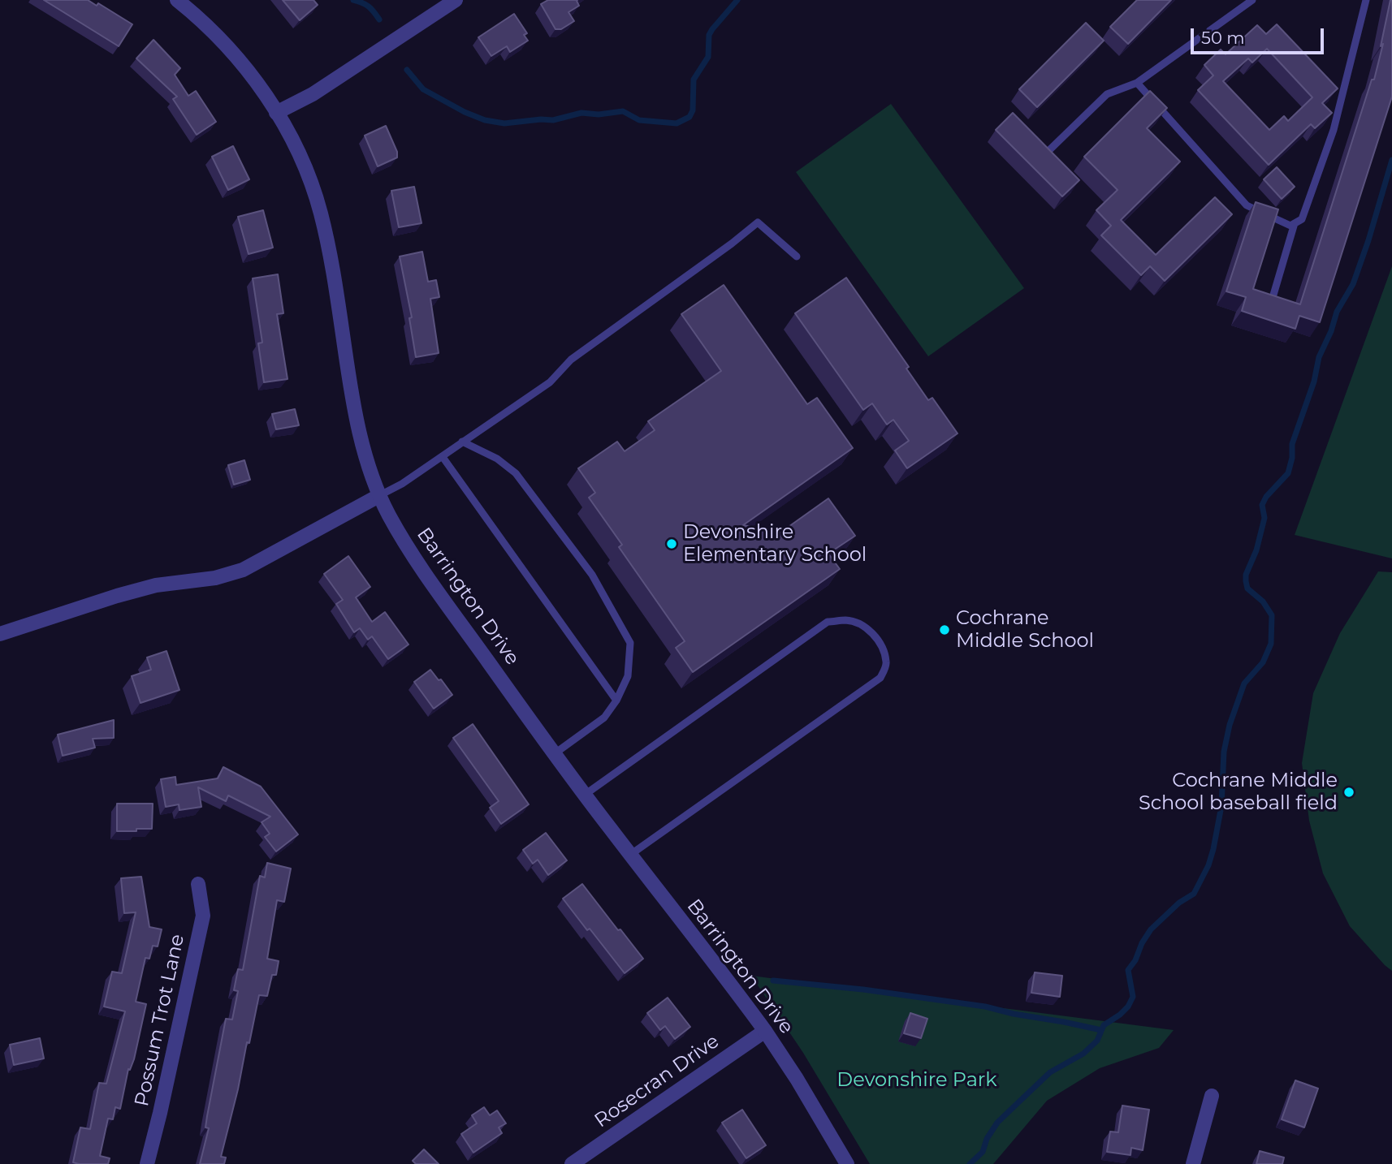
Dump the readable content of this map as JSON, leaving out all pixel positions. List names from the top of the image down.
{
  "streets": {
    "street": ["Barrington Drive", "Possum Trot Lane", "Rosecran Drive"]
  },
  "crossings": [
    ["Barrington Drive", "Rosecran Drive"]
  ],
  "parks": ["Devonshire Park"],
  "places": ["Devonshire Elementary School", "Cochrane Middle School", "Cochrane Middle School baseball field"],
  "scale_bar": "50 m"
}
